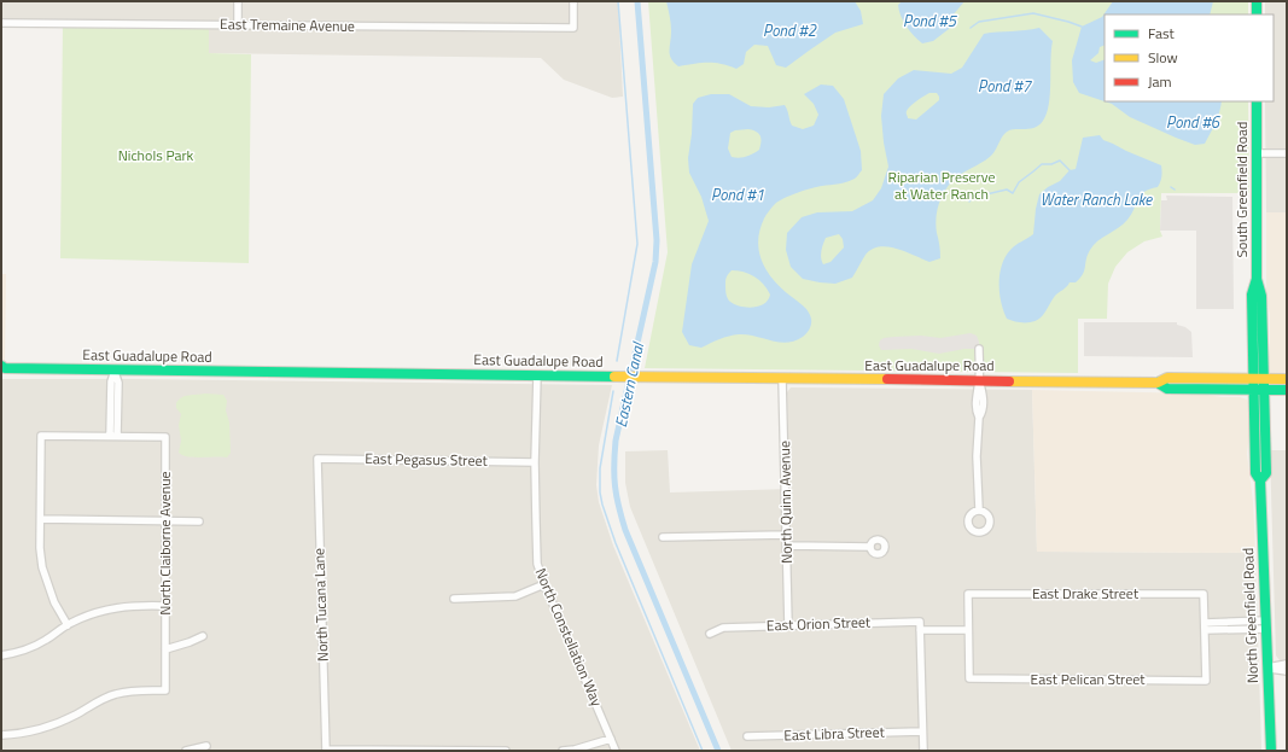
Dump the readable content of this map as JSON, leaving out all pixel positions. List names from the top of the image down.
{
  "streets": {
    "main road": ["South Greenfield Road", "East Guadalupe Road", "North Greenfield Road"],
    "street": [
      "East Tremaine Avenue",
      "East Pegasus Street",
      "North Quinn Avenue",
      "North Claiborne Avenue",
      "East Drake Street",
      "North Tucana Lane",
      "East Orion Street",
      "North Constellation Way",
      "East Pelican Street",
      "East Libra Street"
    ]
  },
  "crossings": [
    ["South Greenfield Road", "East Guadalupe Road"],
    ["South Greenfield Road", "North Greenfield Road"],
    ["East Guadalupe Road", "North Quinn Avenue"],
    ["East Guadalupe Road", "North Greenfield Road"],
    ["East Guadalupe Road", "North Constellation Way"],
    ["East Pegasus Street", "North Tucana Lane"],
    ["East Pegasus Street", "North Constellation Way"],
    ["North Quinn Avenue", "East Orion Street"],
    ["East Drake Street", "East Pelican Street"]
  ],
  "water": [
    "Pond #5",
    "Pond #2",
    "Pond #7",
    "Pond #6",
    "Pond #1",
    "Water Ranch Lake",
    "Eastern Canal"
  ],
  "parks": ["Nichols Park", "Riparian Preserve at Water Ranch"],
  "legend": ["Fast", "Slow", "Jam"]
}
